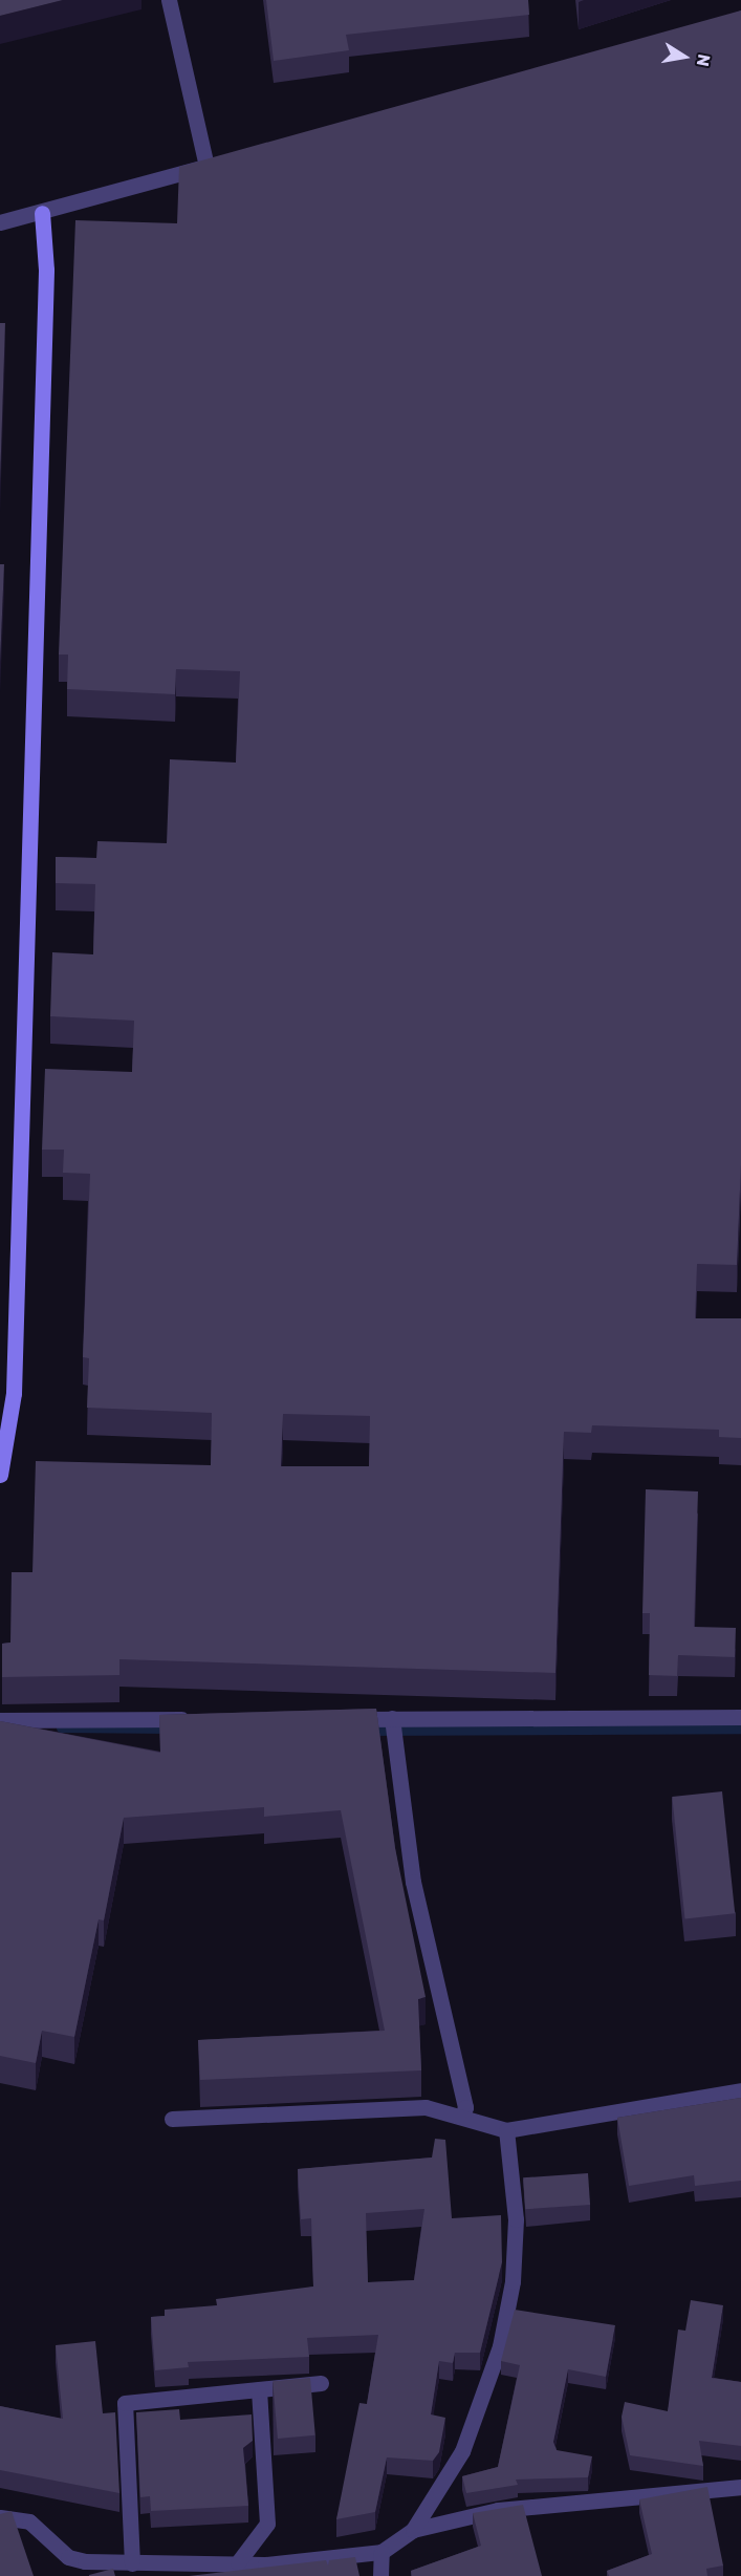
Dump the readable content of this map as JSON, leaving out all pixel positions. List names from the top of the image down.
{
  "north": "right"
}
